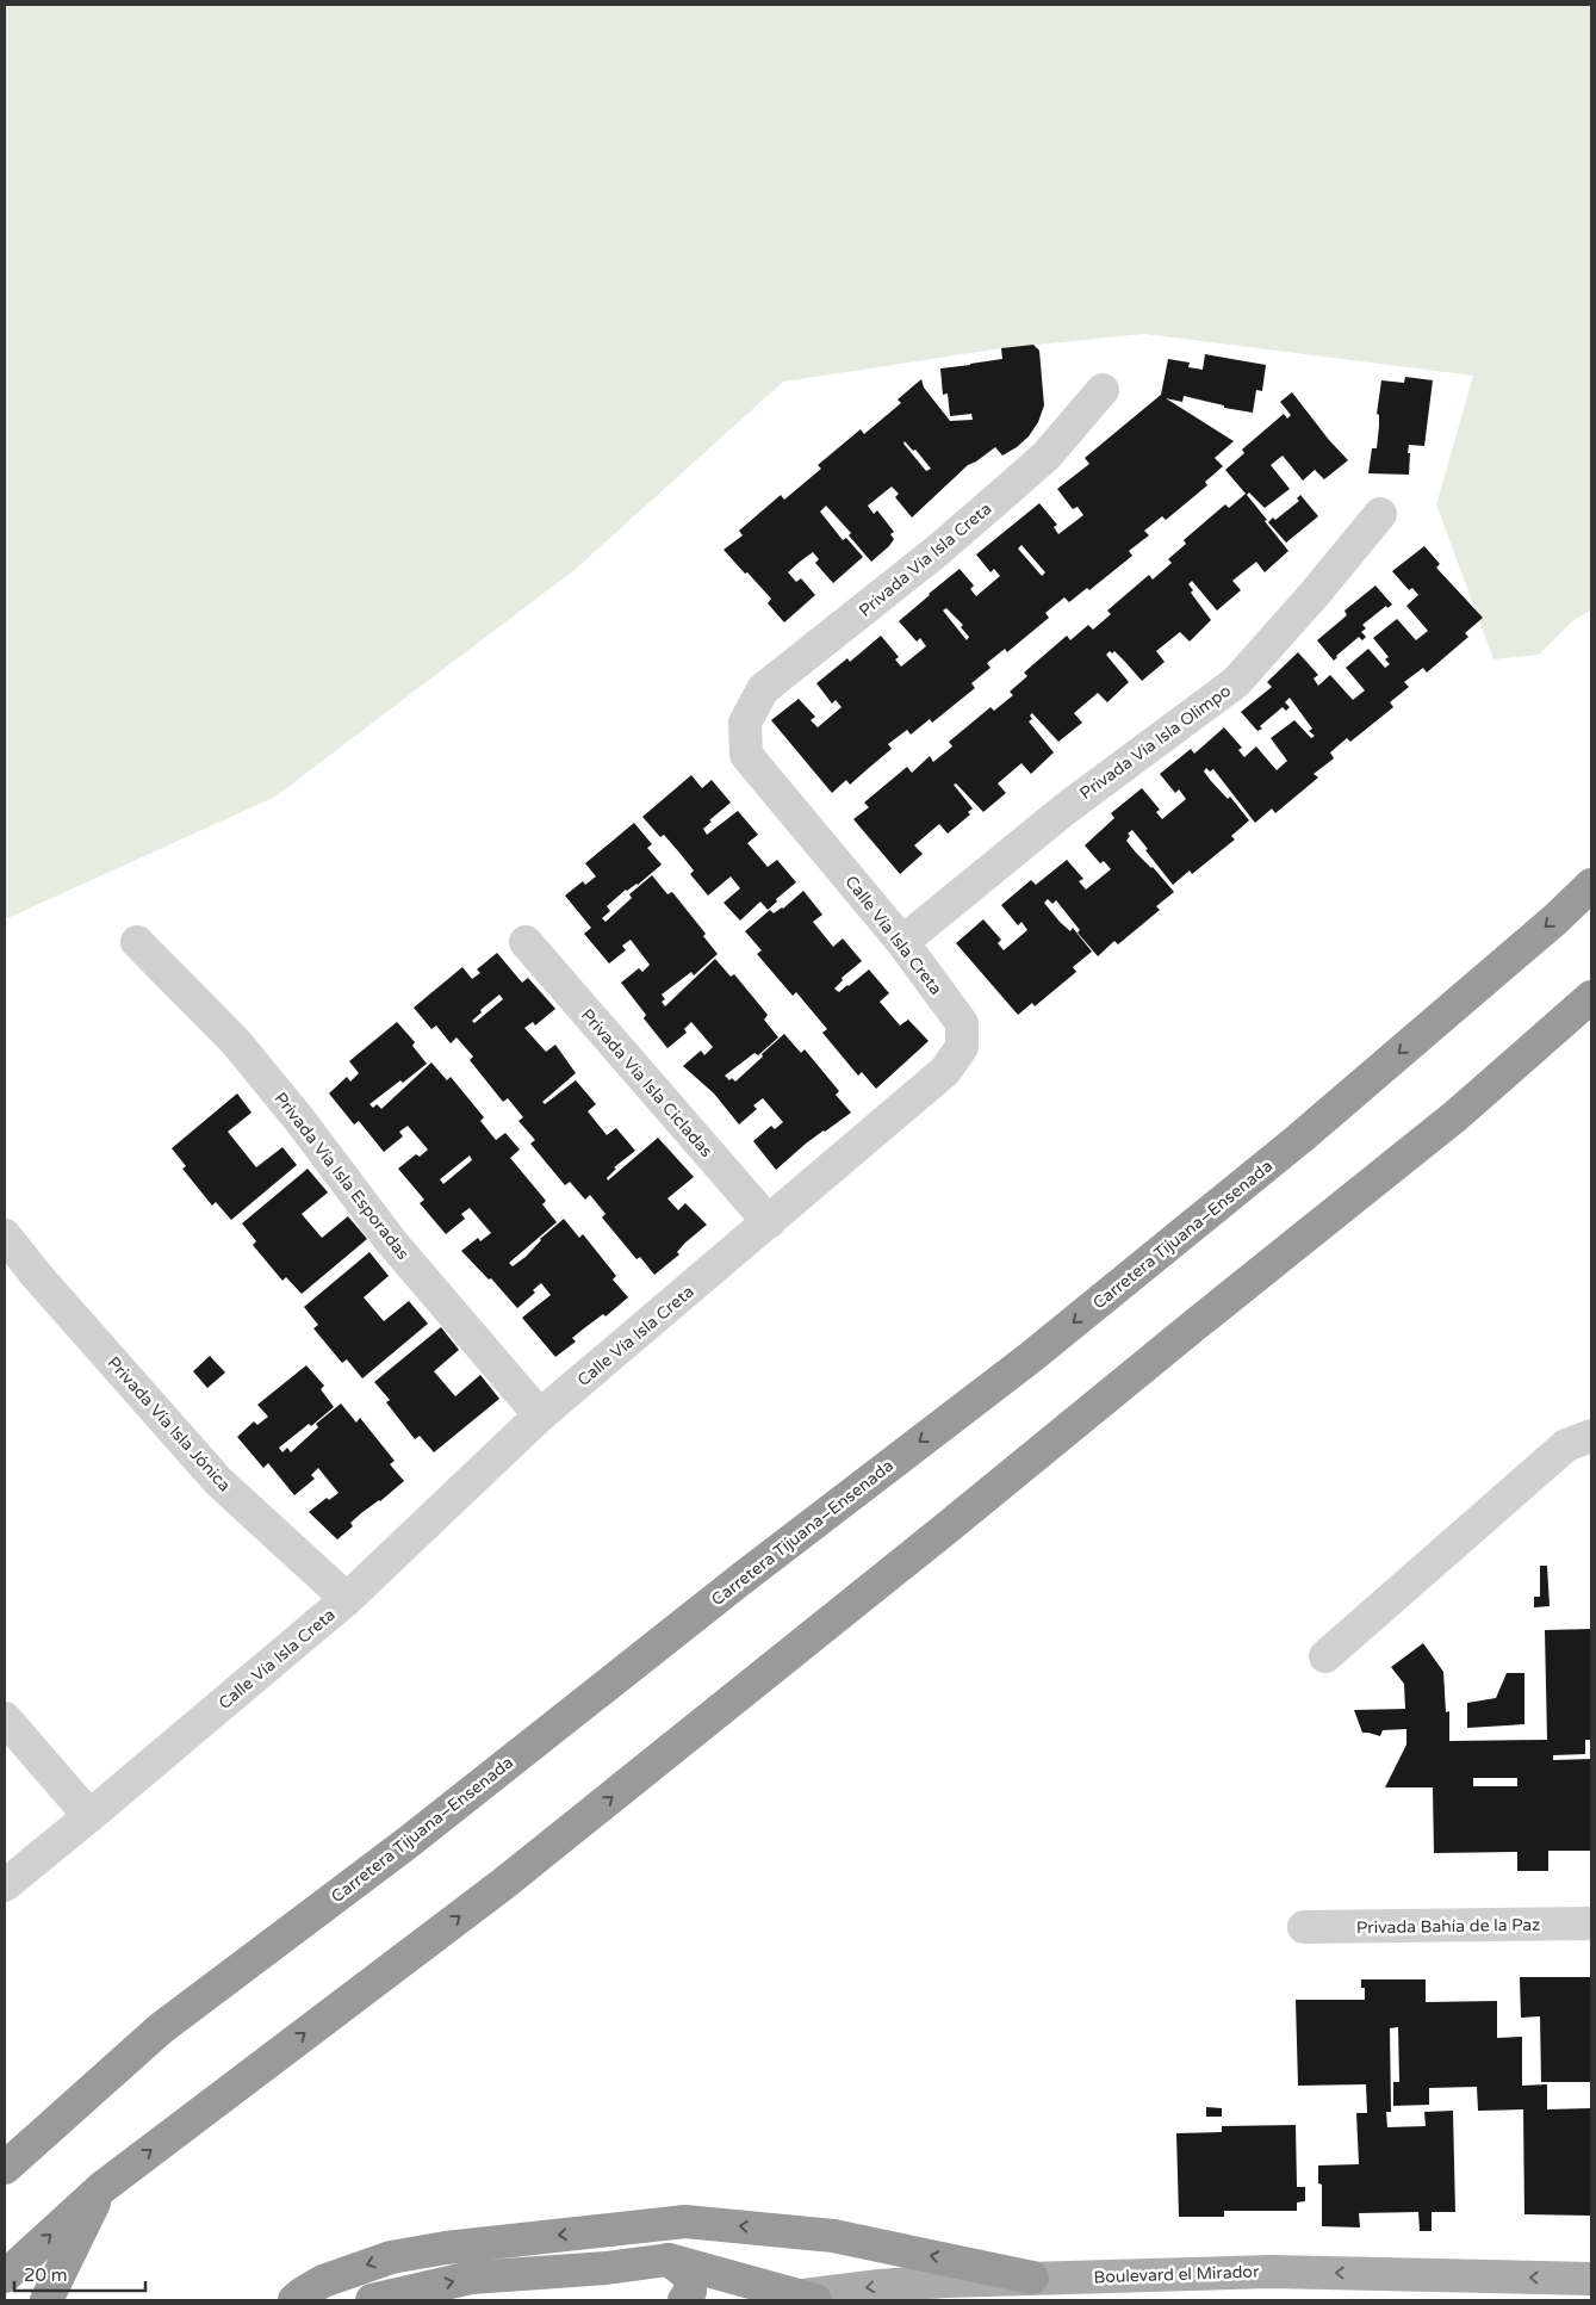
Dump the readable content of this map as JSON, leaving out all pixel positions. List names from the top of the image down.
{
  "streets": {
    "highway": ["Carretera Tijuana–Ensenada"],
    "main road": ["Boulevard el Mirador"],
    "street": [
      "Privada Vía Isla Creta",
      "Privada Vía Isla Olimpo",
      "Calle Vía Isla Creta",
      "Privada Vía Isla Cicladas",
      "Privada Vía Isla Esporadas",
      "Privada Vía Isla Jónica",
      "Privada Bahía de la Paz"
    ]
  },
  "crossings": [
    ["Privada Vía Isla Creta", "Calle Vía Isla Creta"],
    ["Privada Vía Isla Olimpo", "Calle Vía Isla Creta"],
    ["Calle Vía Isla Creta", "Privada Vía Isla Cicladas"],
    ["Calle Vía Isla Creta", "Privada Vía Isla Esporadas"],
    ["Calle Vía Isla Creta", "Privada Vía Isla Jónica"]
  ],
  "one_way": ["Boulevard el Mirador"],
  "scale_bar": "20 m"
}
